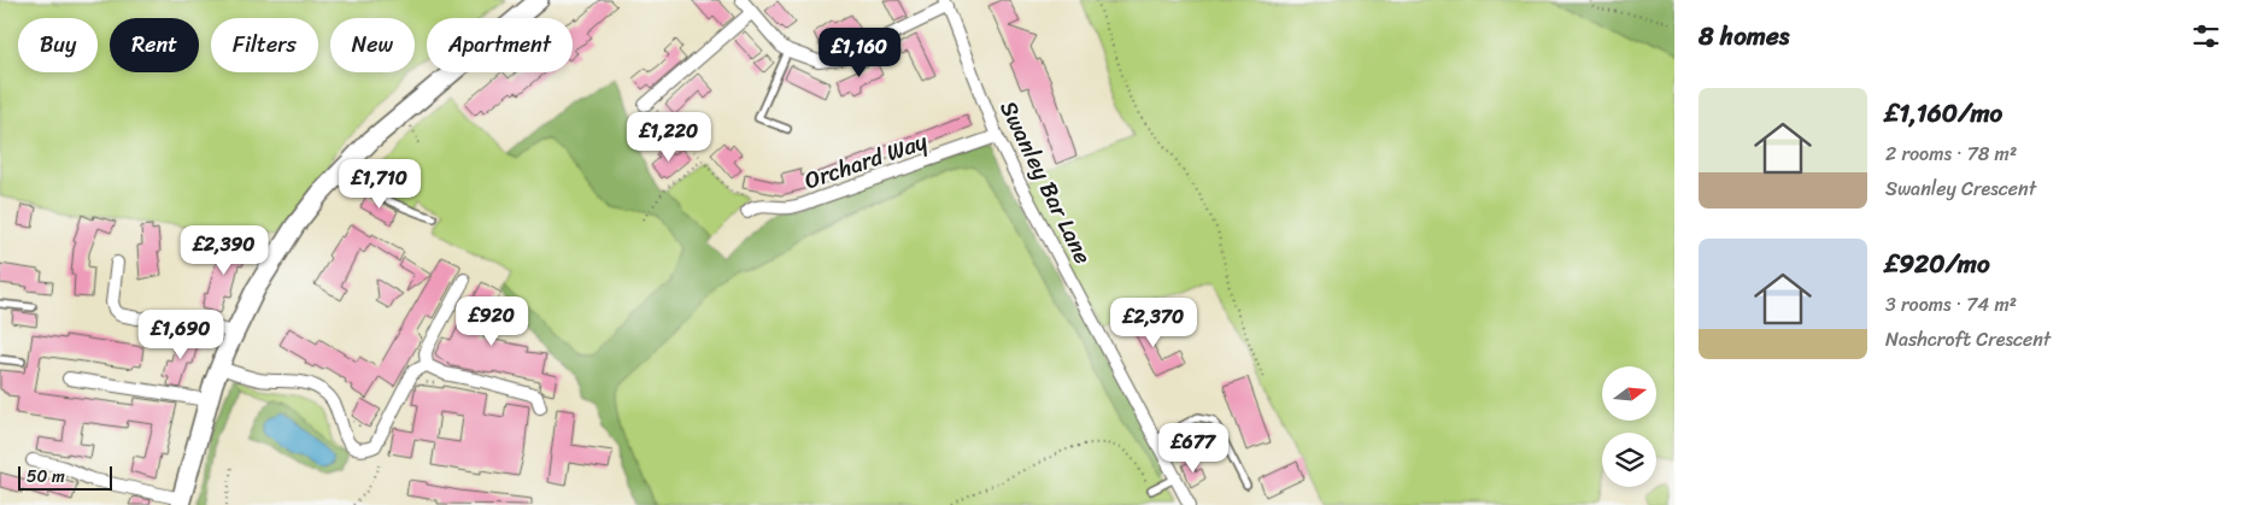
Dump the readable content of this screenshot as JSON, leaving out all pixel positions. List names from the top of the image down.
{
  "streets": {
    "street": ["Orchard Way", "Swanley Bar Lane"]
  },
  "crossings": [
    ["Orchard Way", "Swanley Bar Lane"]
  ],
  "scale_bar": "50 m",
  "north": "right",
  "page": {
    "heading": "8 homes",
    "chip": [
      "Buy",
      "Rent",
      "Filters",
      "New",
      "Apartment"
    ],
    "price": [
      "£1,160",
      "£1,220",
      "£1,710",
      "£2,390",
      "£920",
      "£2,370",
      "£1,690",
      "£677"
    ],
    "list": [
      {
        "name": "£1,160/mo",
        "note": "2 rooms · 78 m² · Swanley Crescent"
      },
      {
        "name": "£920/mo",
        "note": "3 rooms · 74 m² · Nashcroft Crescent"
      }
    ],
    "scale": "50 m"
  }
}
